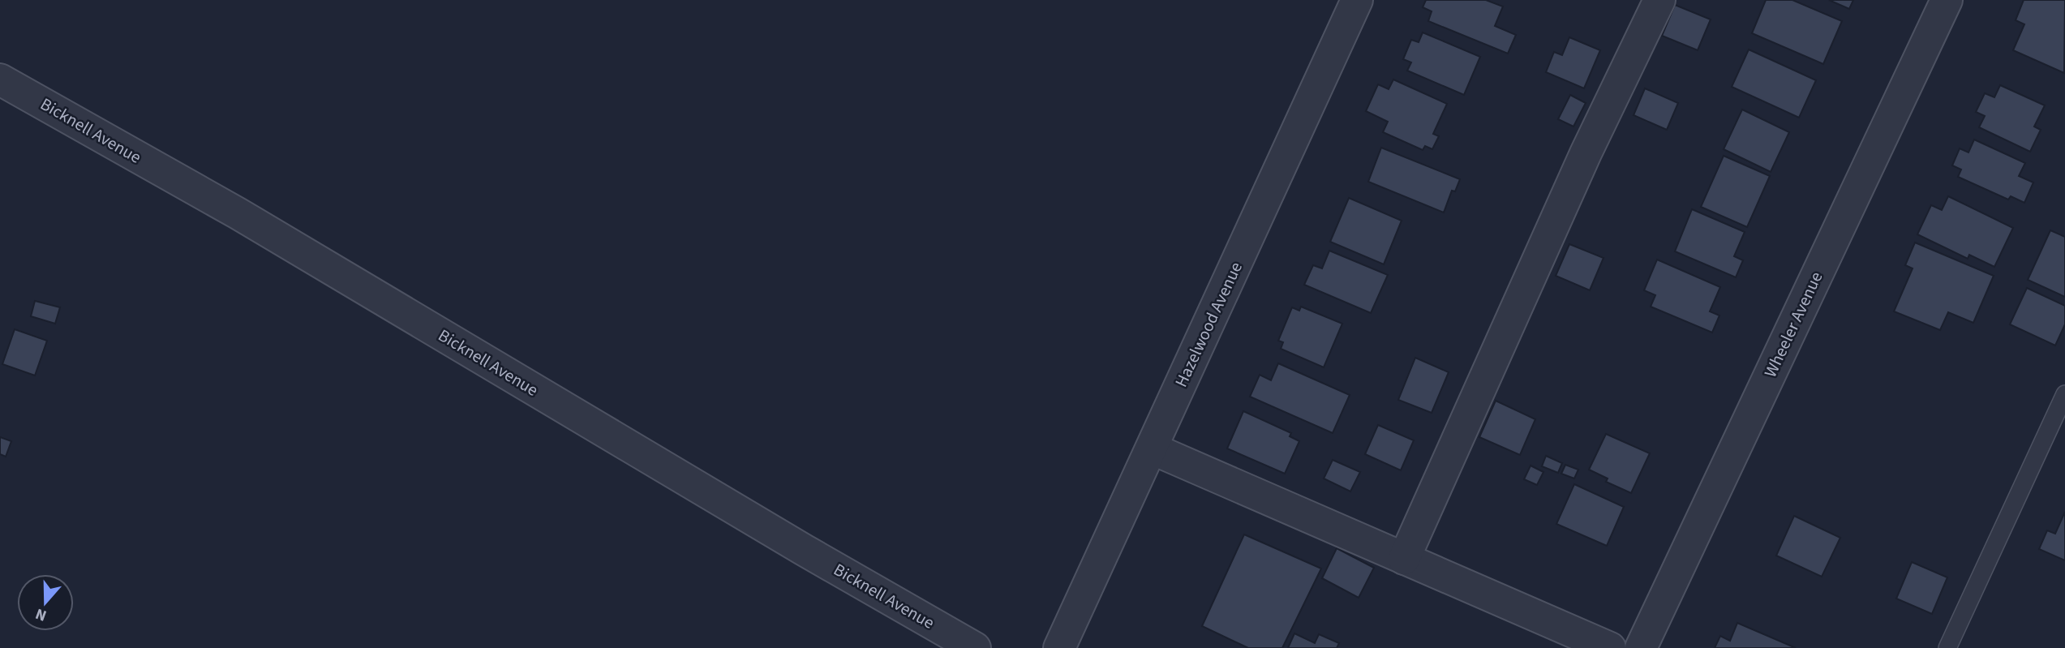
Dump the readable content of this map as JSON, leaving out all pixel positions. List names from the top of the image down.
{
  "streets": {
    "street": ["Bicknell Avenue", "Hazelwood Avenue", "Wheeler Avenue"]
  },
  "north": "bottom"
}
